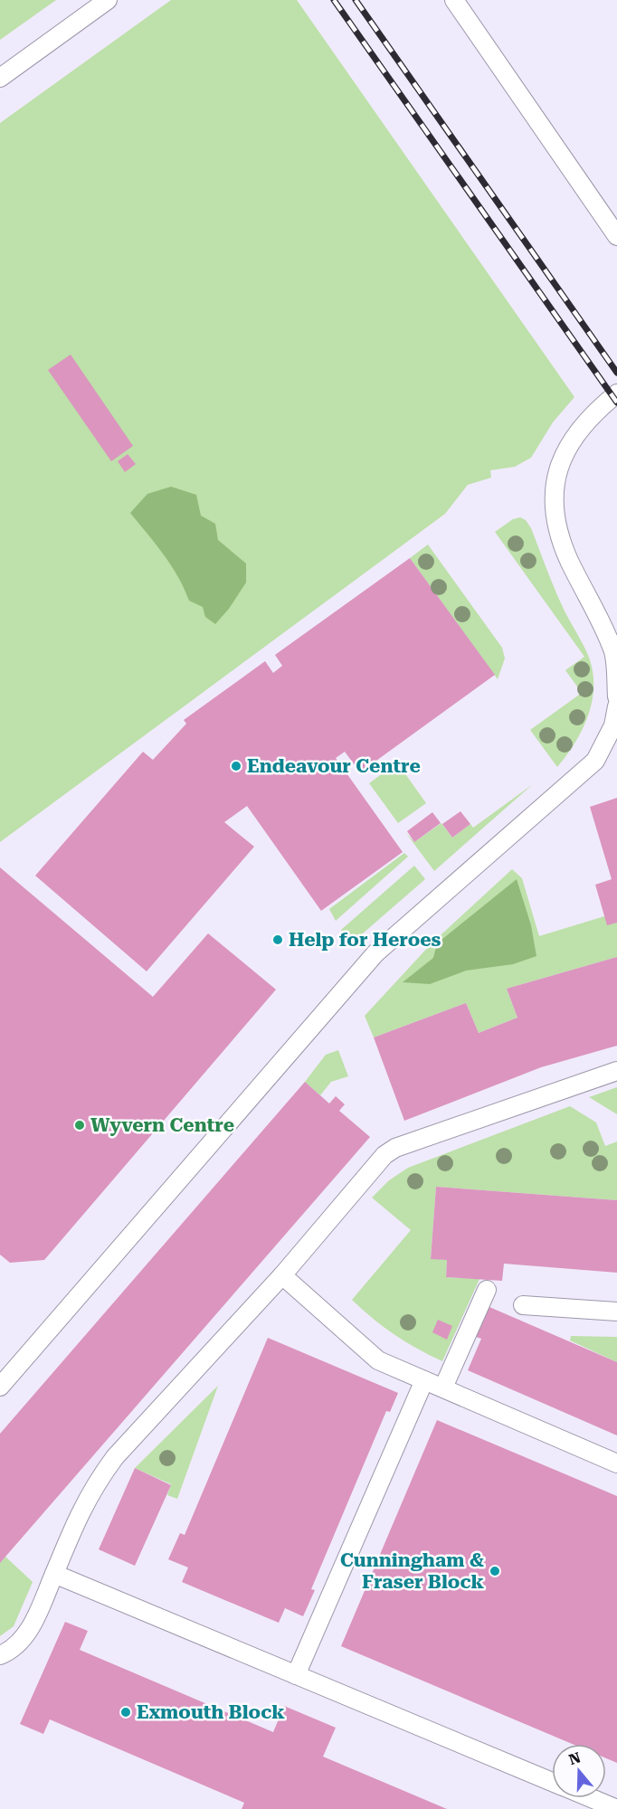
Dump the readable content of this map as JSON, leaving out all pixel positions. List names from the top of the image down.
{
  "places": [
    "Endeavour Centre",
    "Help for Heroes",
    "Wyvern Centre",
    "Cunningham & Fraser Block",
    "Exmouth Block"
  ],
  "north": "top"
}
